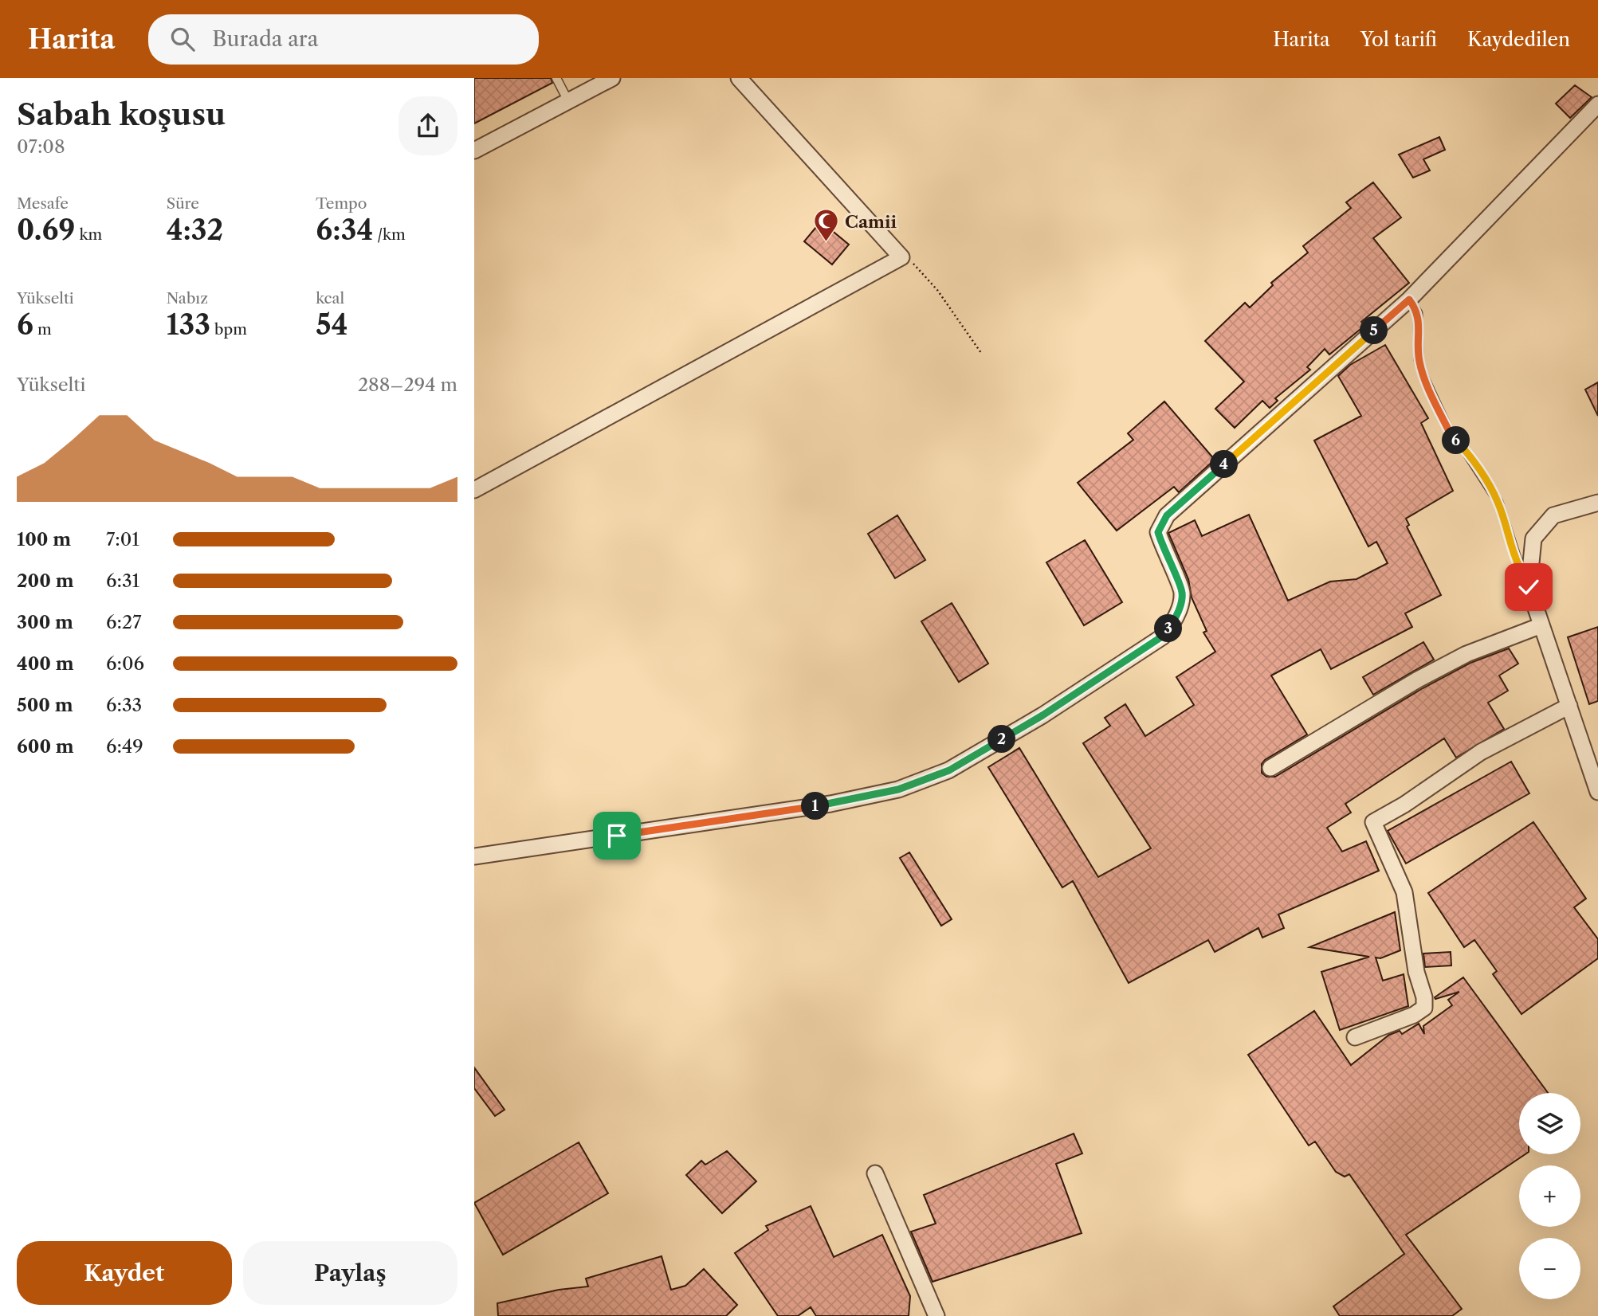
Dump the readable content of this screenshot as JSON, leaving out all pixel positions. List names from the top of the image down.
{
  "places": {
    "mosque": ["Camii"]
  },
  "page": {
    "header": "Harita",
    "search": "Burada ara",
    "nav": ["Harita", "Yol tarifi", "Kaydedilen"],
    "heading": ["Sabah koşusu", "07:08"],
    "stats": [
      ["Mesafe", "0.69 km"],
      ["Süre", "4:32"],
      ["Tempo", "6:34 /km"],
      ["Yükselti", "6 m"],
      ["Nabız", "133 bpm"],
      ["kcal", "54"]
    ],
    "pins": [
      "5",
      "6",
      "4",
      "3",
      "2",
      "1"
    ],
    "chart": ["Yükselti", "288–294 m"],
    "list": [
      {
        "name": "100 m",
        "note": "7:01"
      },
      {
        "name": "200 m",
        "note": "6:31"
      },
      {
        "name": "300 m",
        "note": "6:27"
      },
      {
        "name": "400 m",
        "note": "6:06"
      },
      {
        "name": "500 m",
        "note": "6:33"
      },
      {
        "name": "600 m",
        "note": "6:49"
      }
    ],
    "map_buttons": ["+", "−"],
    "buttons": ["Kaydet", "Paylaş"]
  }
}
